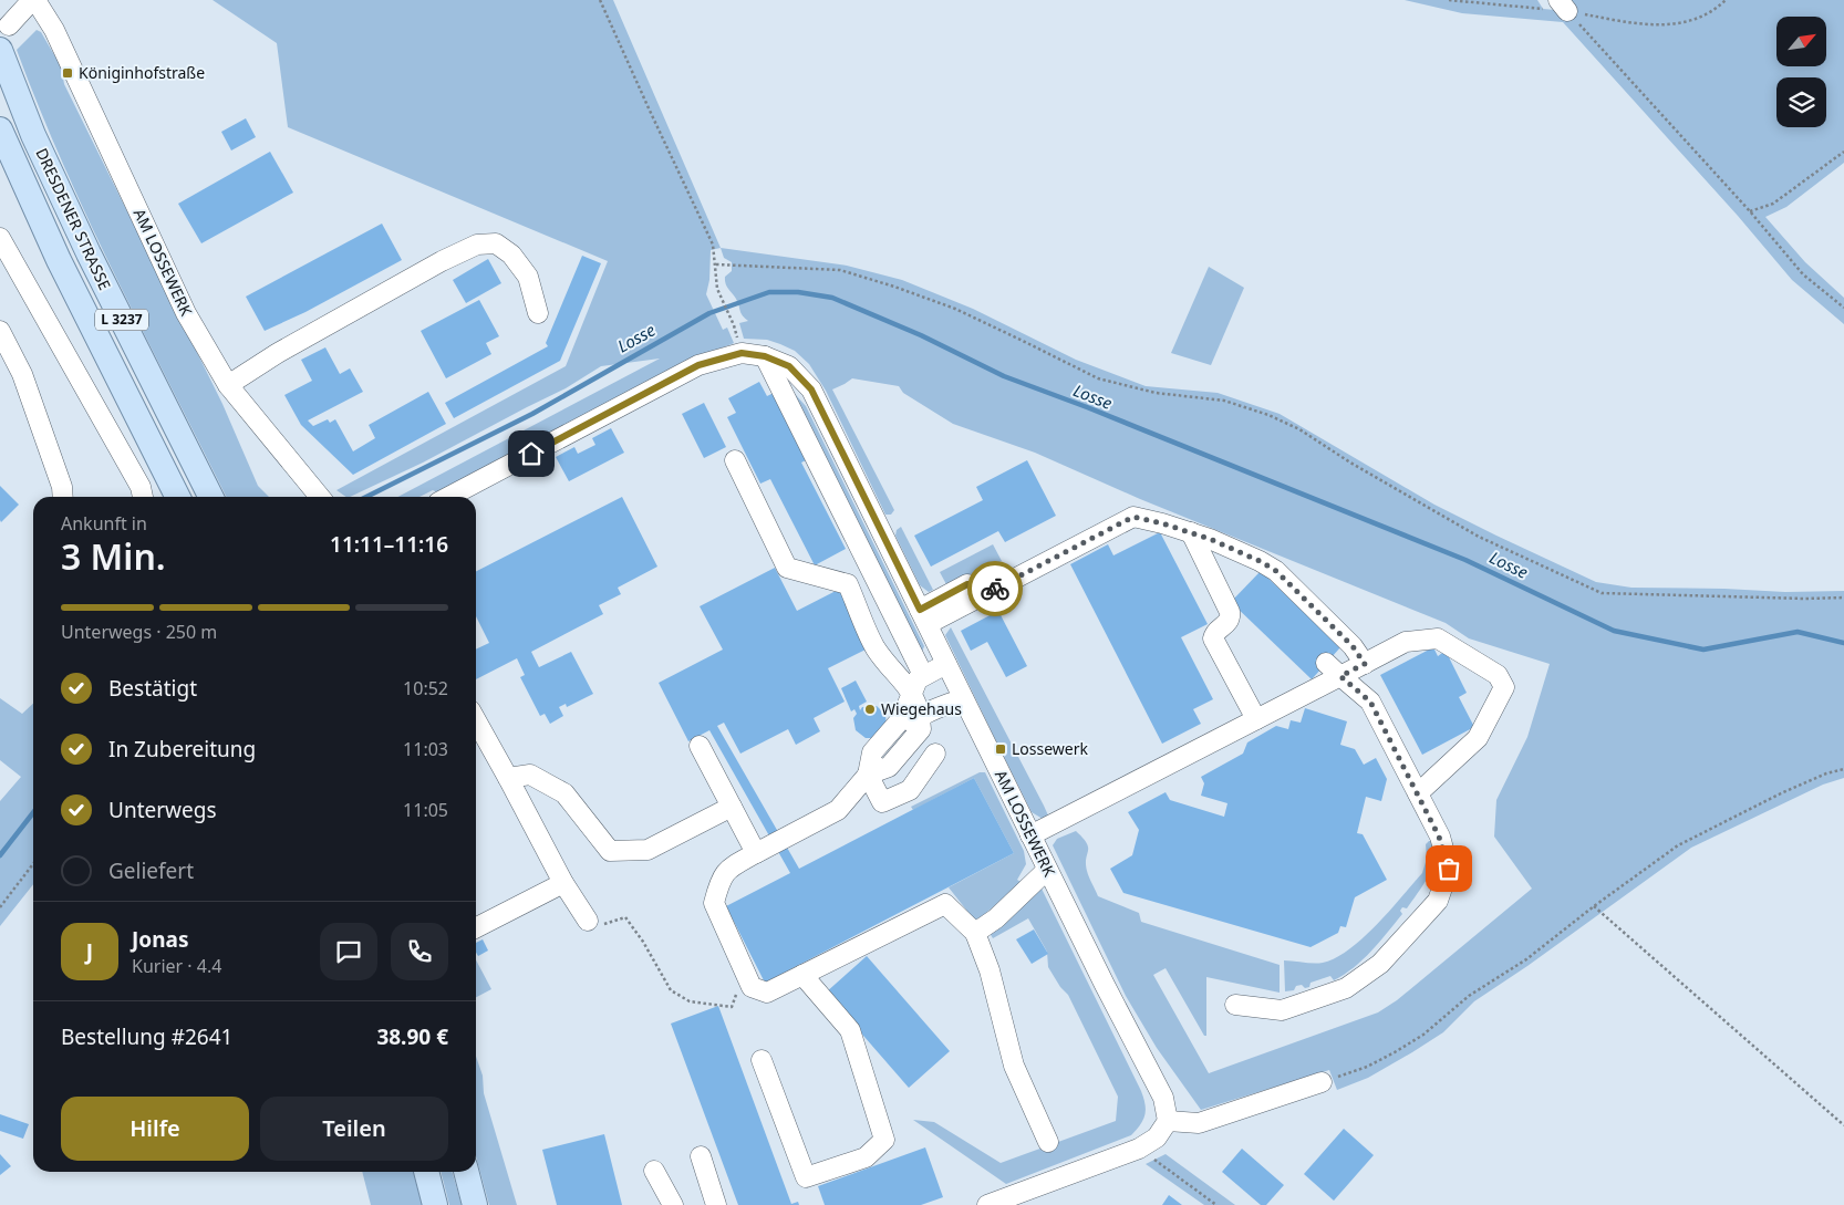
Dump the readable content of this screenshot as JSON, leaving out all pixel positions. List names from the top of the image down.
{
  "streets": {
    "main road": ["DRESDENER STRASSE", "L 3237"],
    "street": ["AM LOSSEWERK"]
  },
  "water": ["Losse"],
  "places": {
    "transit": ["Königinhofstraße", "Lossewerk"],
    "other": ["Wiegehaus"]
  },
  "north": "top right",
  "page": {
    "heading": ["3 Min.", "Ankunft in", "11:11–11:16"],
    "panel": [
      "Jonas",
      "Kurier · 4.4",
      "Bestellung #2641",
      "38.90 €"
    ],
    "bar": "Unterwegs · 250 m",
    "list": [
      ["Bestätigt", "10:52"],
      ["In Zubereitung", "11:03"],
      ["Unterwegs", "11:05"],
      "Geliefert"
    ],
    "round": "J",
    "buttons": ["Hilfe", "Teilen"]
  }
}
